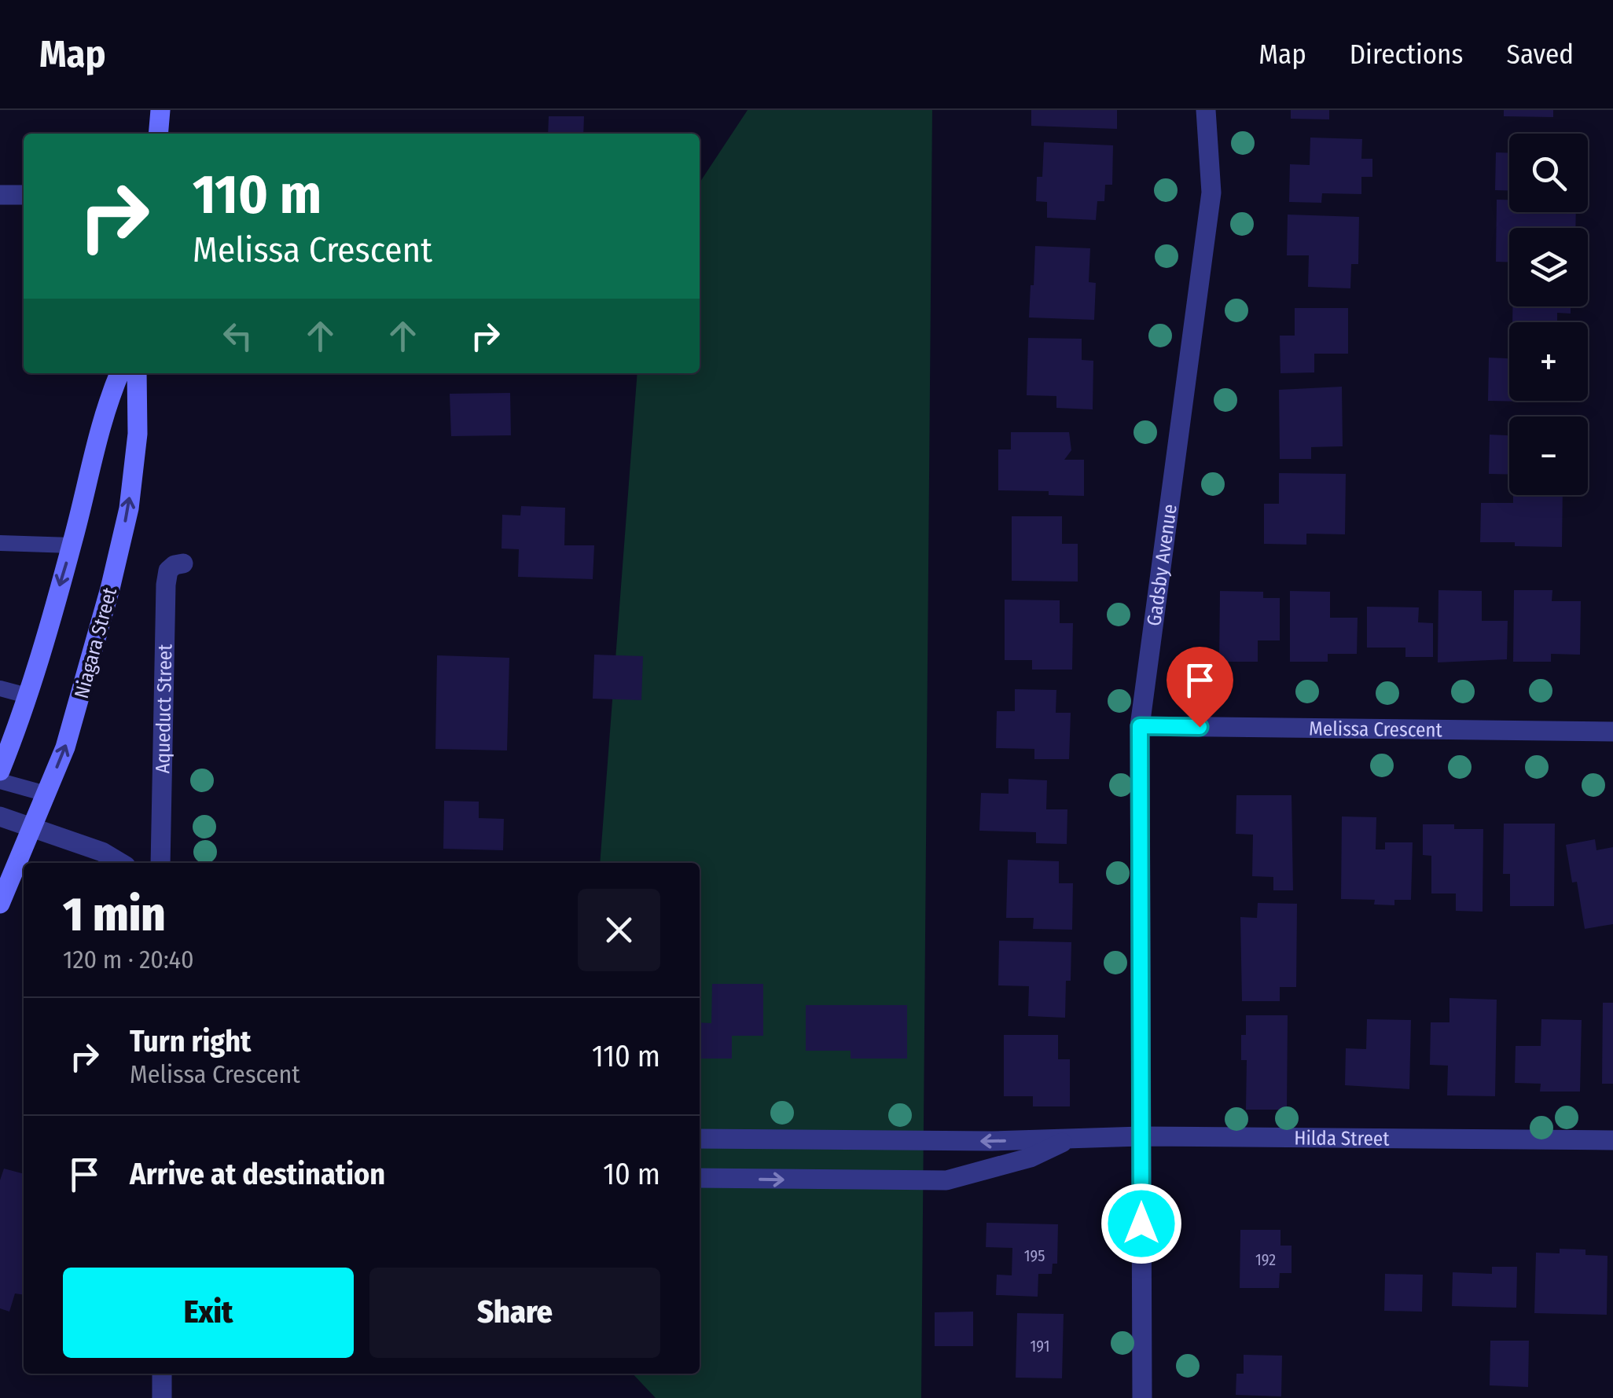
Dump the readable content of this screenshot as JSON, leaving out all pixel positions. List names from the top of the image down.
{
  "streets": {
    "main road": ["Niagara Street"],
    "street": [
      "Gadsby Avenue",
      "Aqueduct Street",
      "Melissa Crescent",
      "Hilda Street"
    ]
  },
  "crossings": [
    ["Gadsby Avenue", "Melissa Crescent"],
    ["Gadsby Avenue", "Hilda Street"]
  ],
  "house_numbers": ["195", "192", "191"],
  "page": {
    "header": "Map",
    "nav": ["Map", "Directions", "Saved"],
    "map_buttons": ["+", "−"],
    "turn": ["110 m", "Melissa Crescent"],
    "heading": ["1 min", "120 m · 20:40"],
    "list": [
      {
        "name": "Turn right",
        "note": "Melissa Crescent",
        "value": "110 m"
      },
      {
        "name": "Arrive at destination",
        "value": "10 m"
      }
    ],
    "buttons": ["Exit", "Share"]
  }
}
